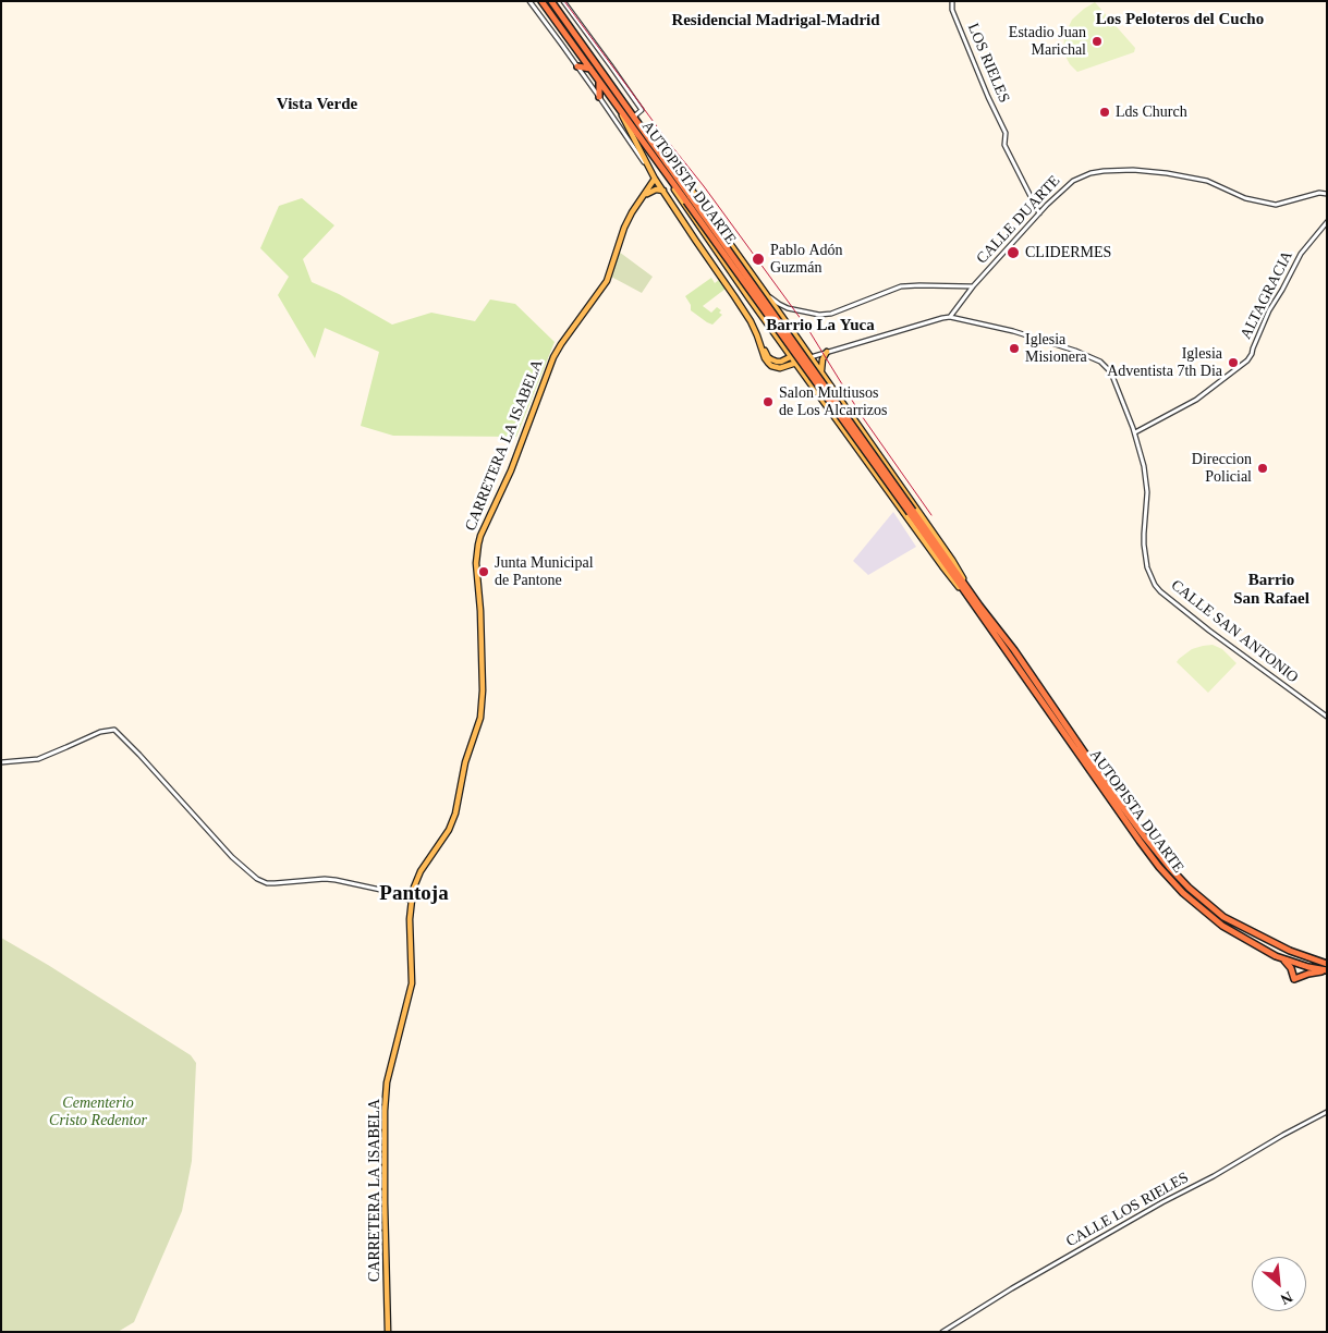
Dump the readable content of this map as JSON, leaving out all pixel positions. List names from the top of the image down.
{
  "streets": {
    "highway": ["AUTOPISTA DUARTE"],
    "main road": ["CARRETERA LA ISABELA"],
    "street": [
      "LOS RIELES",
      "CALLE DUARTE",
      "ALTAGRACIA",
      "CALLE SAN ANTONIO",
      "CALLE LOS RIELES"
    ]
  },
  "crossings": [
    ["LOS RIELES", "CALLE DUARTE"],
    ["CALLE DUARTE", "CALLE SAN ANTONIO"],
    ["ALTAGRACIA", "CALLE SAN ANTONIO"]
  ],
  "districts": [
    "Los Peloteros del Cucho",
    "Residencial Madrigal-Madrid",
    "Vista Verde",
    "Barrio La Yuca",
    "Barrio San Rafael",
    "Pantoja"
  ],
  "parks": ["Cementerio Cristo Redentor"],
  "places": [
    "Estadio Juan Marichal",
    "Lds Church",
    "CLIDERMES",
    "Pablo Adón Guzmán",
    "Iglesia Misionera",
    "Iglesia Adventista 7th Dia",
    "Salon Multiusos de Los Alcarrizos",
    "Direccion Policial",
    "Junta Municipal de Pantone"
  ],
  "north": "bottom right"
}
